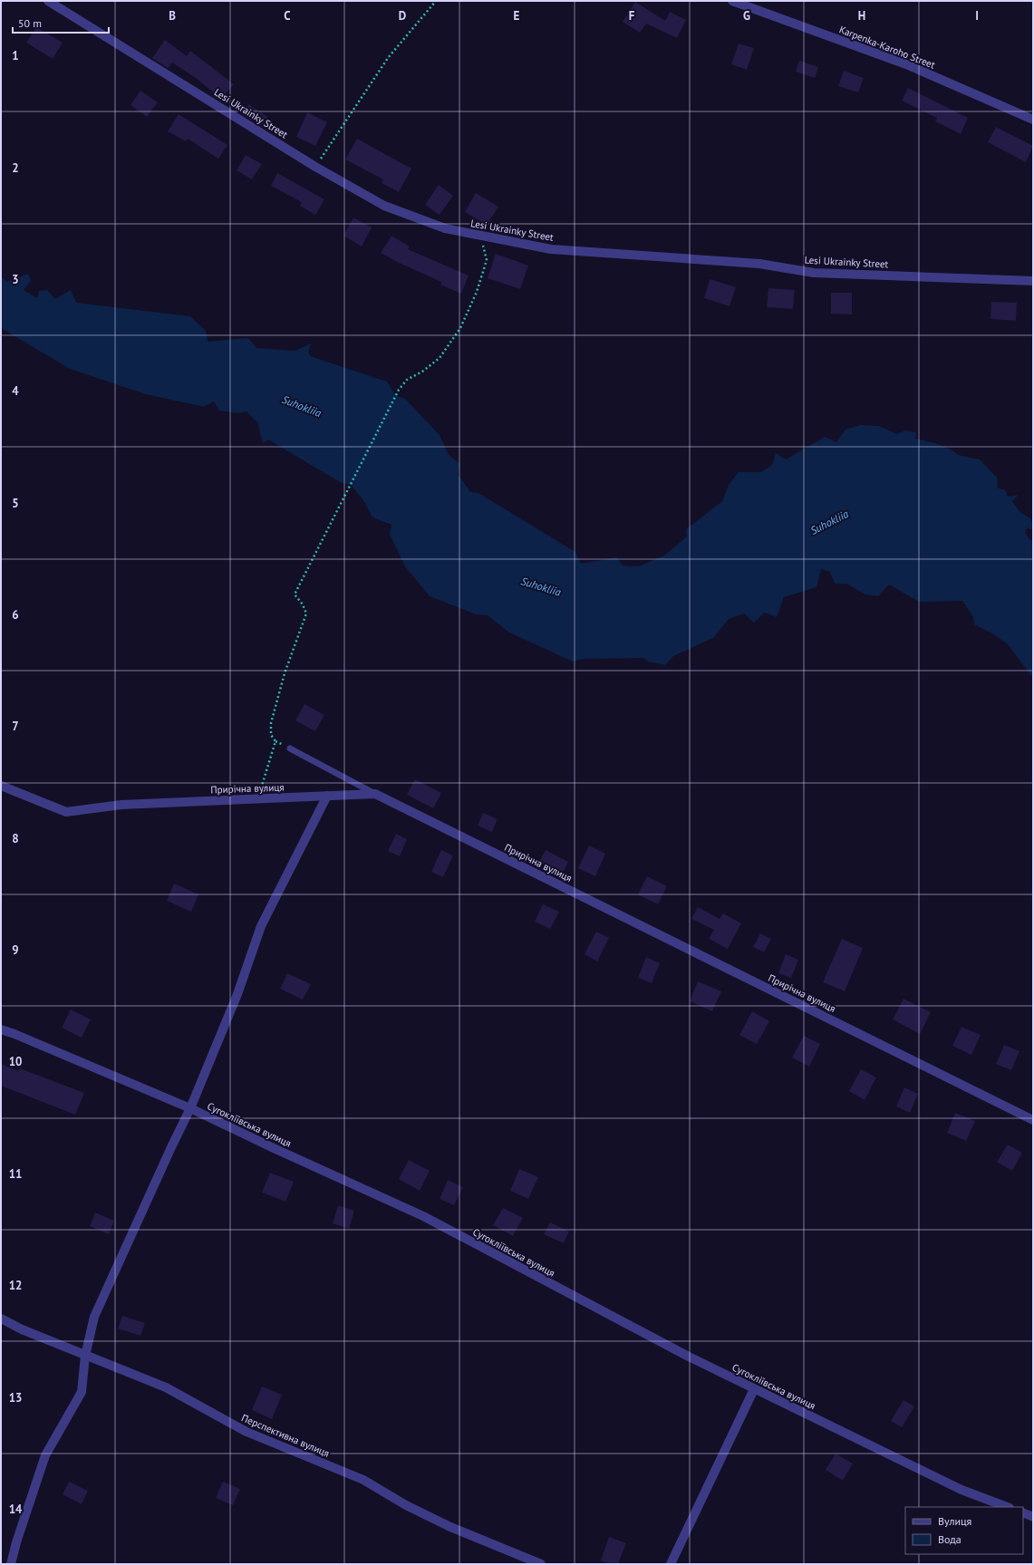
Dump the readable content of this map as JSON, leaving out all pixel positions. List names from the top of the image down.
{
  "streets": {
    "street": [
      "Karpenka-Karoho Street",
      "Lesi Ukrainky Street",
      "Прирічна вулиця",
      "Сугокліївська вулиця",
      "Перспективна вулиця"
    ]
  },
  "water": ["Suhokliia"],
  "legend": ["Вулиця", "Вода"],
  "scale_bar": "50 m",
  "grid": {
    "columns": [
      "B",
      "C",
      "D",
      "E",
      "F",
      "G",
      "H",
      "I"
    ],
    "rows": [
      "1",
      "2",
      "3",
      "4",
      "5",
      "6",
      "7",
      "8",
      "9",
      "10",
      "11",
      "12",
      "13",
      "14"
    ]
  }
}
